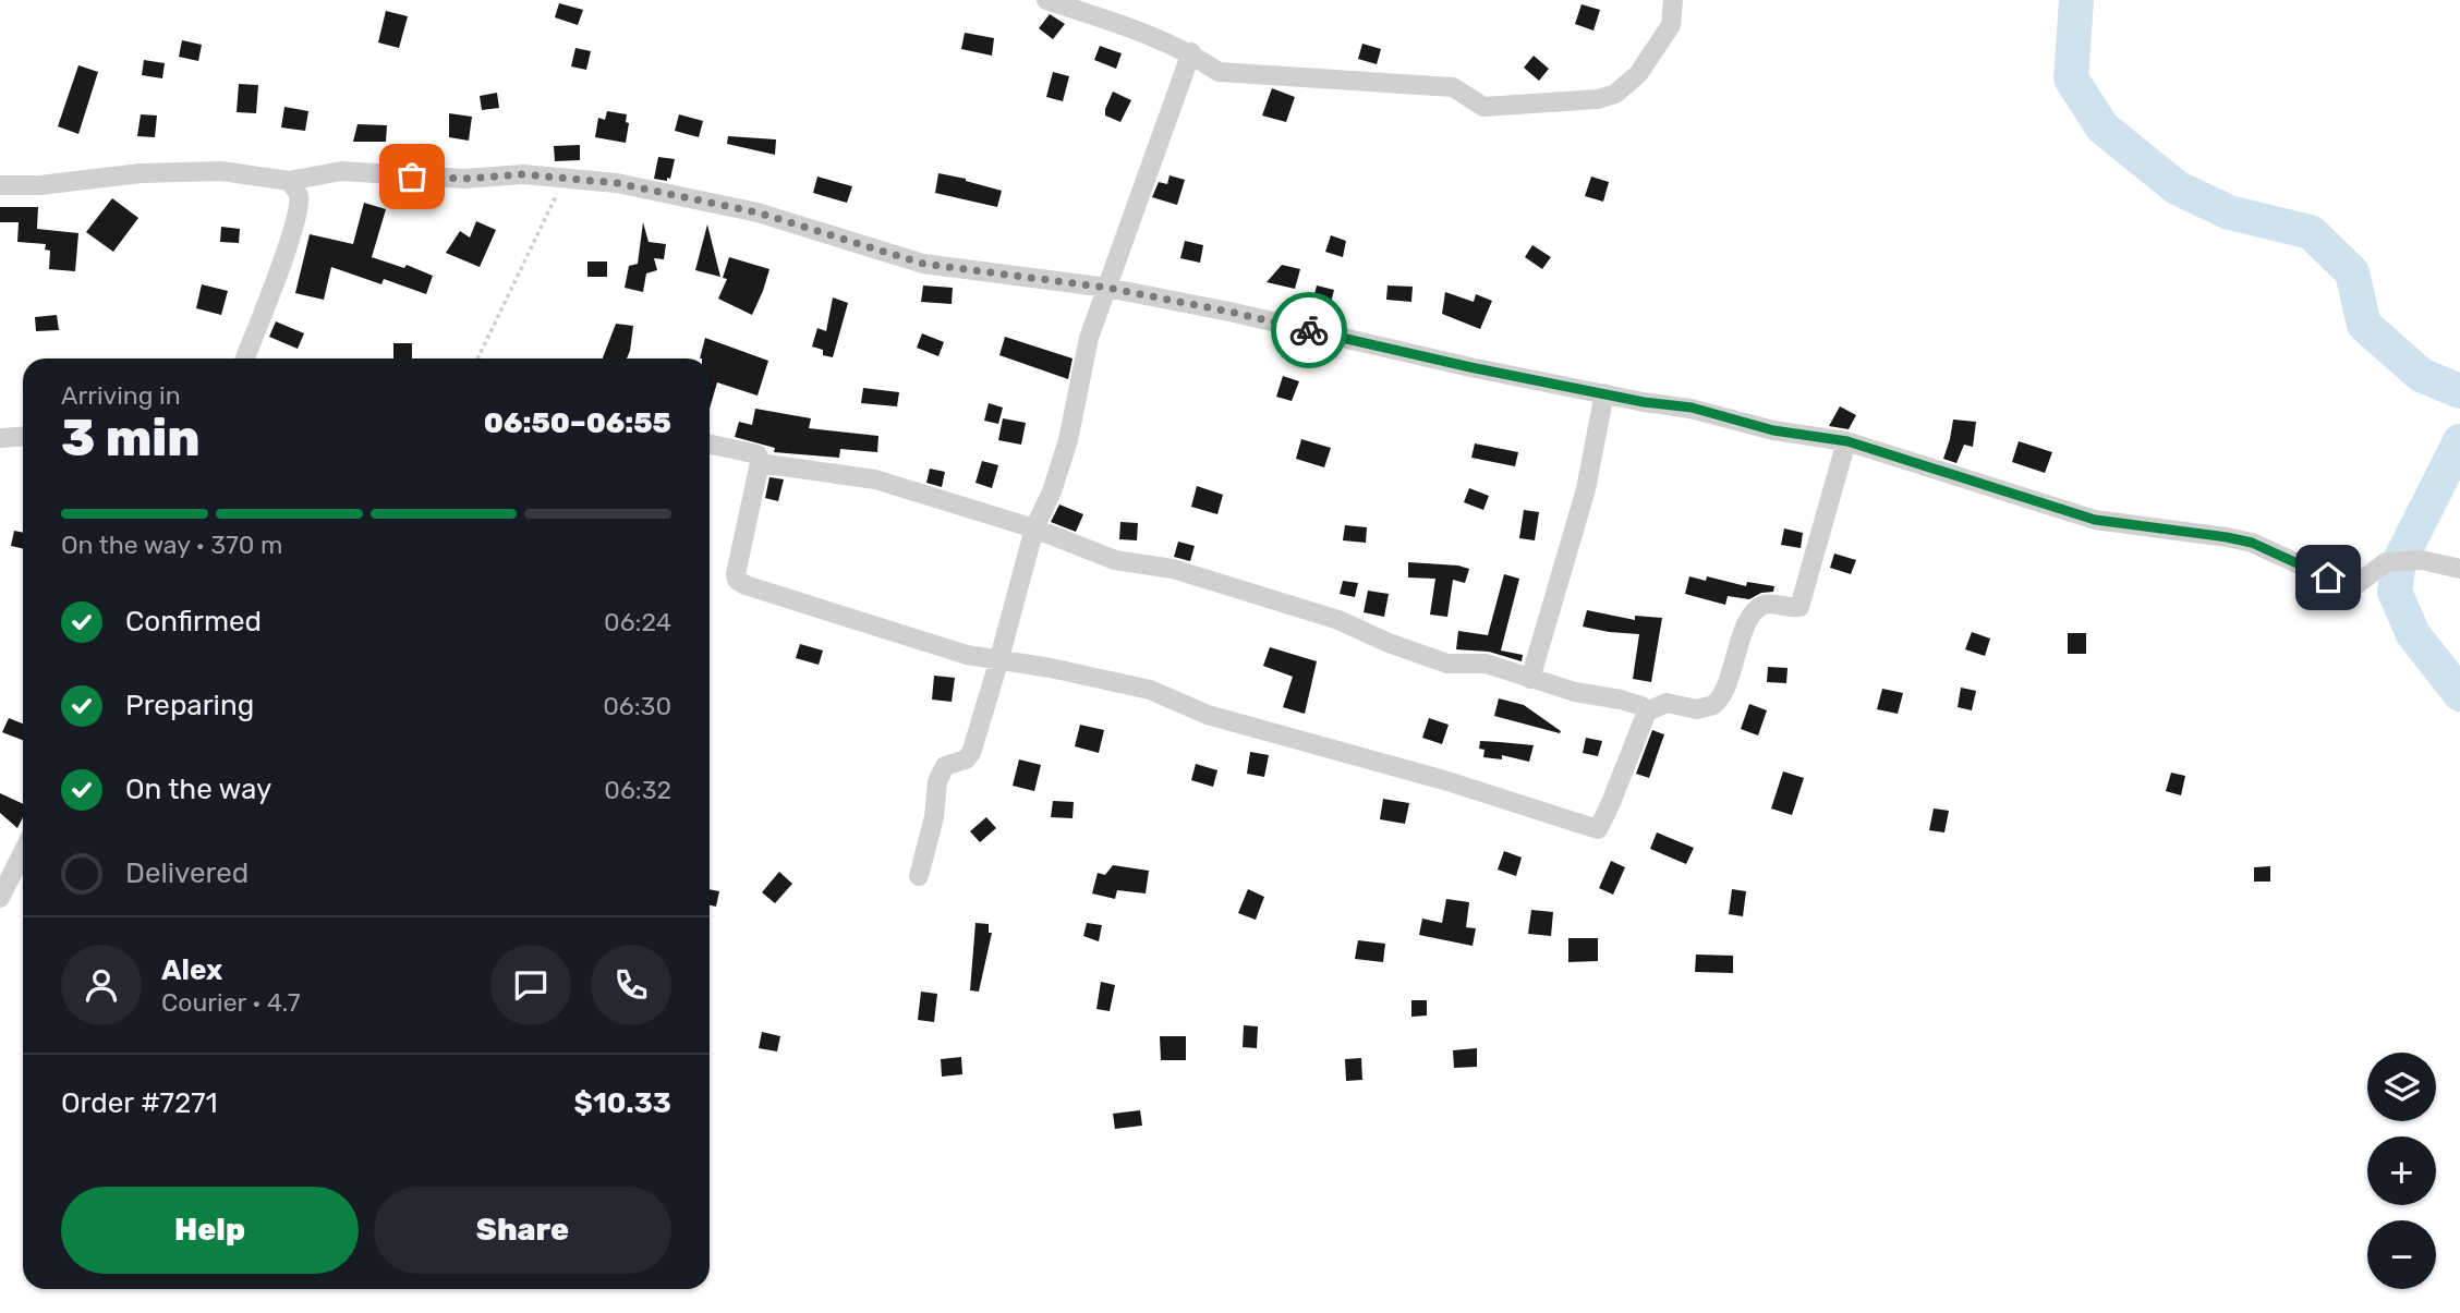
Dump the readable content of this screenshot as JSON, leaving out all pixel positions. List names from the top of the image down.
{
  "page": {
    "heading": ["3 min", "Arriving in", "06:50–06:55"],
    "panel": [
      "Alex",
      "Courier · 4.7",
      "Order #7271",
      "$10.33"
    ],
    "bar": "On the way · 370 m",
    "list": [
      ["Confirmed", "06:24"],
      ["Preparing", "06:30"],
      ["On the way", "06:32"],
      "Delivered"
    ],
    "map_buttons": ["+", "−"],
    "buttons": ["Help", "Share"]
  }
}
